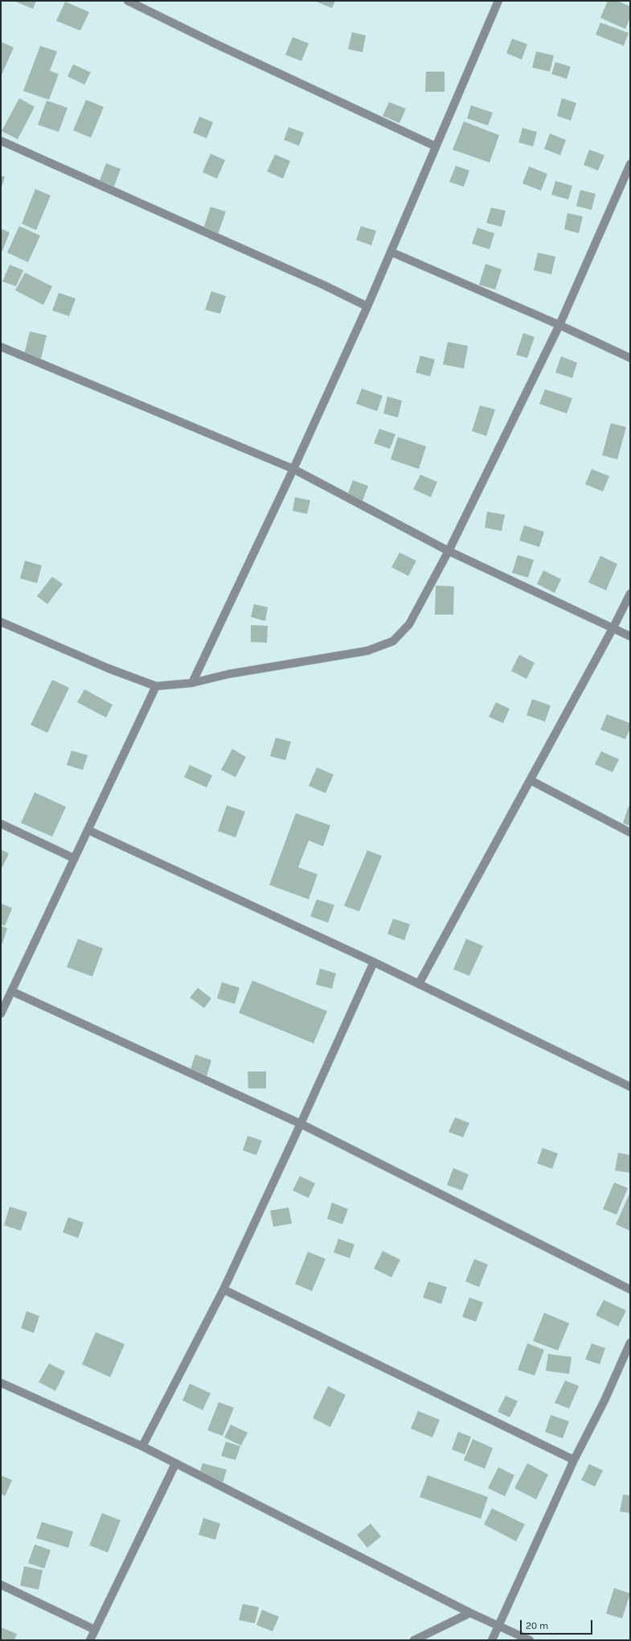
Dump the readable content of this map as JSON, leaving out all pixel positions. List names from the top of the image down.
{
  "scale_bar": "20 m"
}
